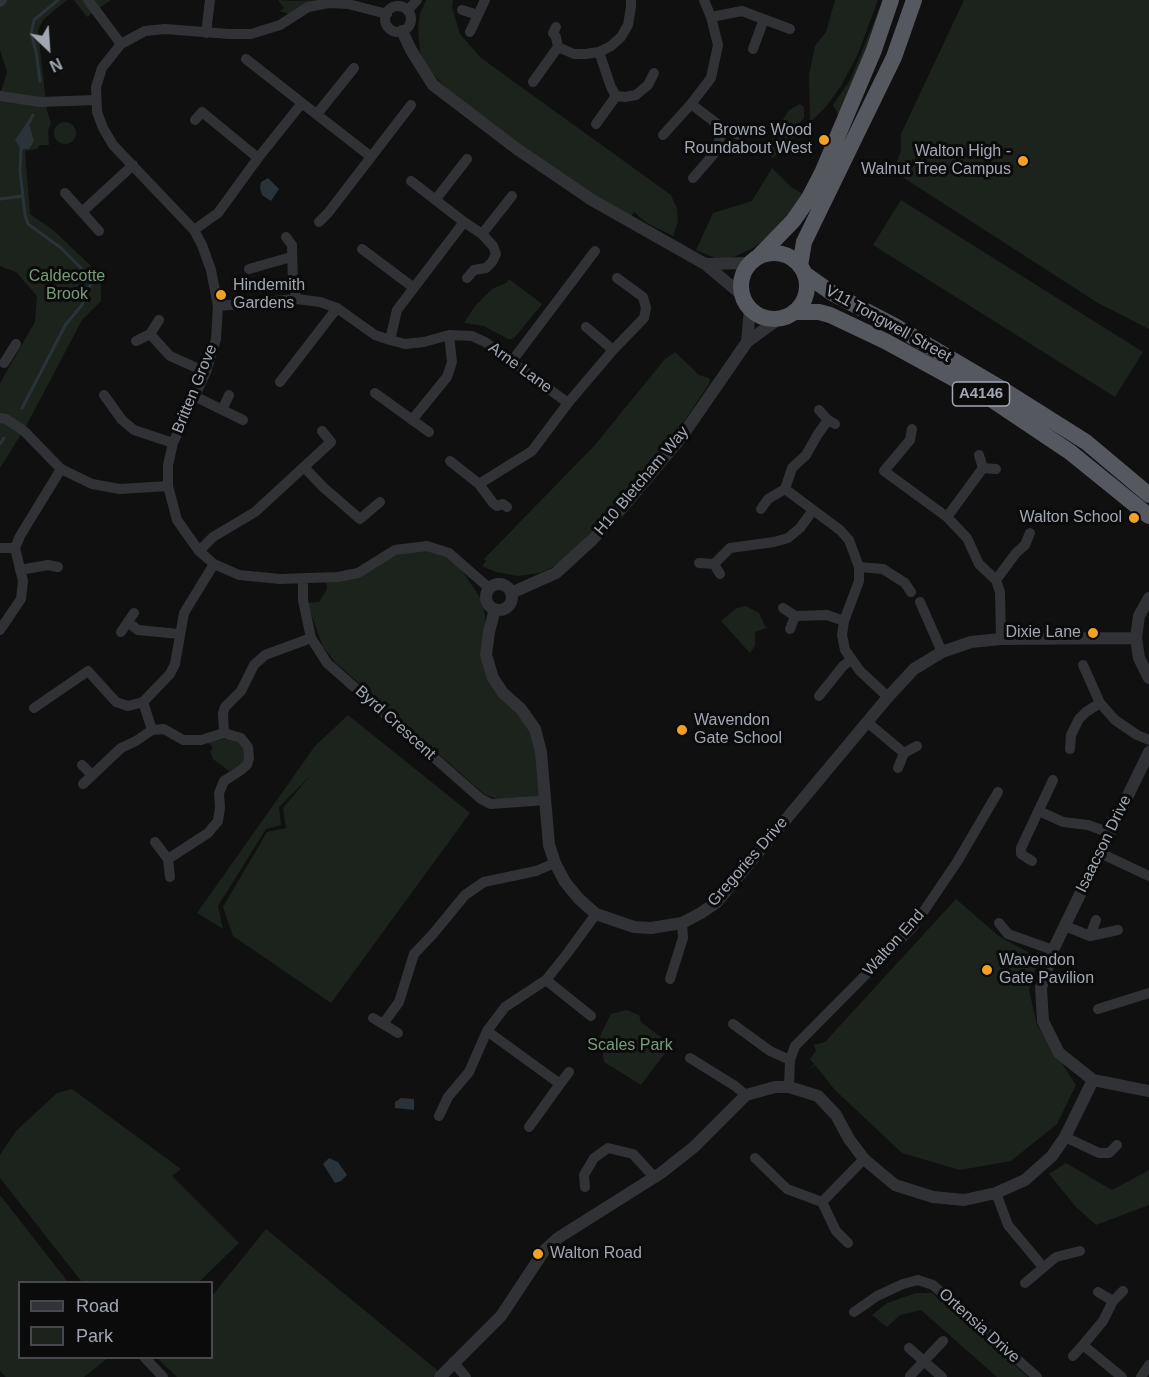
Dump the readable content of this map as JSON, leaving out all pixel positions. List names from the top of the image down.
{
  "streets": {
    "highway": ["V11 Tongwell Street", "A4146"],
    "street": [
      "Arne Lane",
      "Britten Grove",
      "H10 Bletcham Way",
      "Byrd Crescent",
      "Isaacson Drive",
      "Gregories Drive",
      "Walton End",
      "Ortensia Drive"
    ]
  },
  "crossings": [
    ["V11 Tongwell Street", "A4146"],
    ["V11 Tongwell Street", "H10 Bletcham Way"],
    ["Arne Lane", "Britten Grove"],
    ["Britten Grove", "H10 Bletcham Way"],
    ["Britten Grove", "Byrd Crescent"],
    ["Britten Grove", "Gregories Drive"],
    ["A4146", "H10 Bletcham Way"],
    ["H10 Bletcham Way", "Gregories Drive"],
    ["Byrd Crescent", "Gregories Drive"]
  ],
  "parks": ["Caldecotte Brook", "Scales Park"],
  "places": [
    "Browns Wood Roundabout West",
    "Walton High - Walnut Tree Campus",
    "Hindemith Gardens",
    "Walton School",
    "Dixie Lane",
    "Wavendon Gate School",
    "Wavendon Gate Pavilion",
    "Walton Road"
  ],
  "legend": ["Road", "Park"],
  "north": "bottom right"
}
